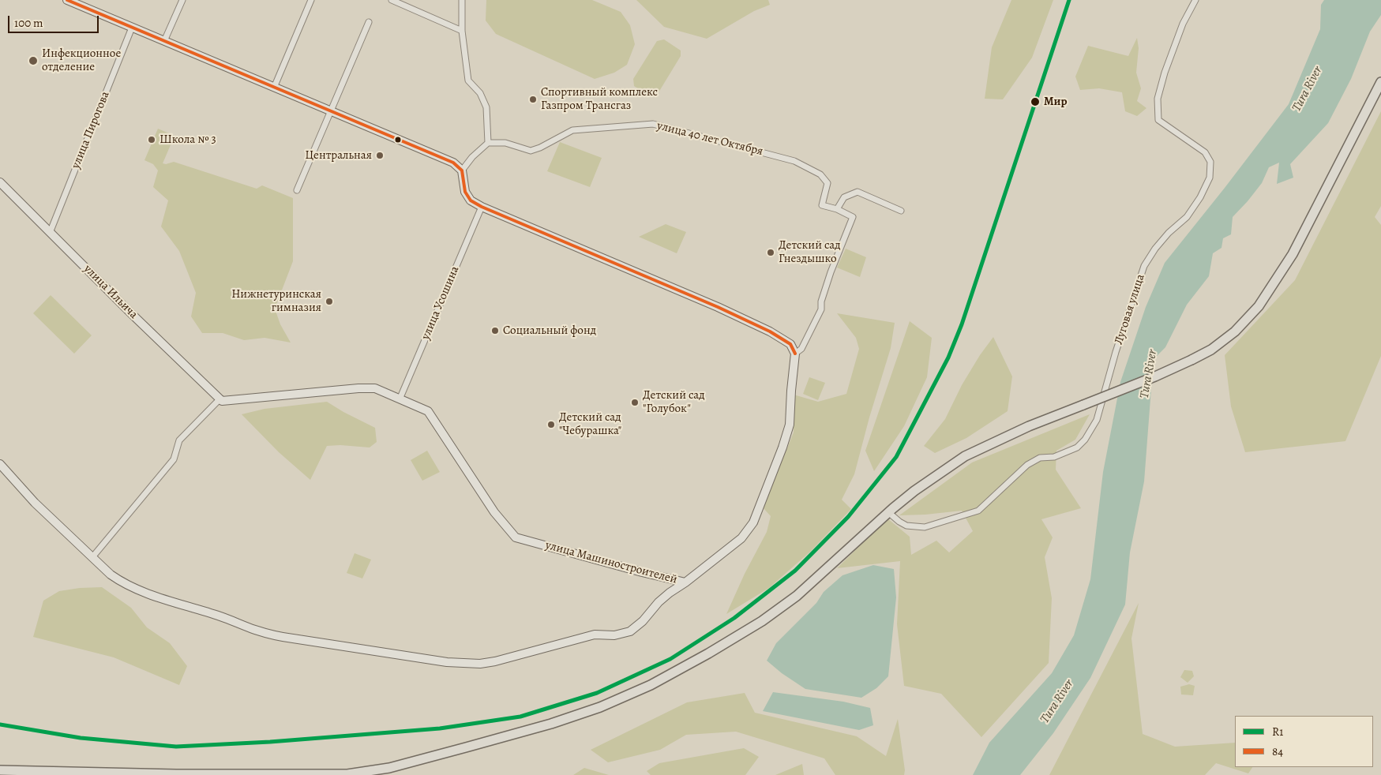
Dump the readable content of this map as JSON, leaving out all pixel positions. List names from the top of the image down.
{
  "streets": {
    "street": [
      "улица Пирогова",
      "улица 40 лет Октября",
      "улица Ильича",
      "улица Усошина",
      "Луговая улица",
      "улица Машиностроителей"
    ]
  },
  "crossings": [
    ["улица Пирогова", "улица Ильича"],
    ["улица 40 лет Октября", "улица Машиностроителей"],
    ["улица Ильича", "улица Машиностроителей"],
    ["улица Усошина", "улица Машиностроителей"]
  ],
  "water": ["Tura River"],
  "places": [
    "Инфекционное отделение",
    "Спортивный комплекс Газпром Трансгаз",
    "Мир",
    "Школа № 3",
    "Центральная",
    "Детский сад Гнездышко",
    "Нижнетуринская гимназия",
    "Социальный фонд",
    "Детский сад \"Голубок\"",
    "Детский сад \"Чебурашка\""
  ],
  "lines": ["transit line R1", "transit line 84"],
  "legend": ["R1", "84"],
  "scale_bar": "100 m"
}
